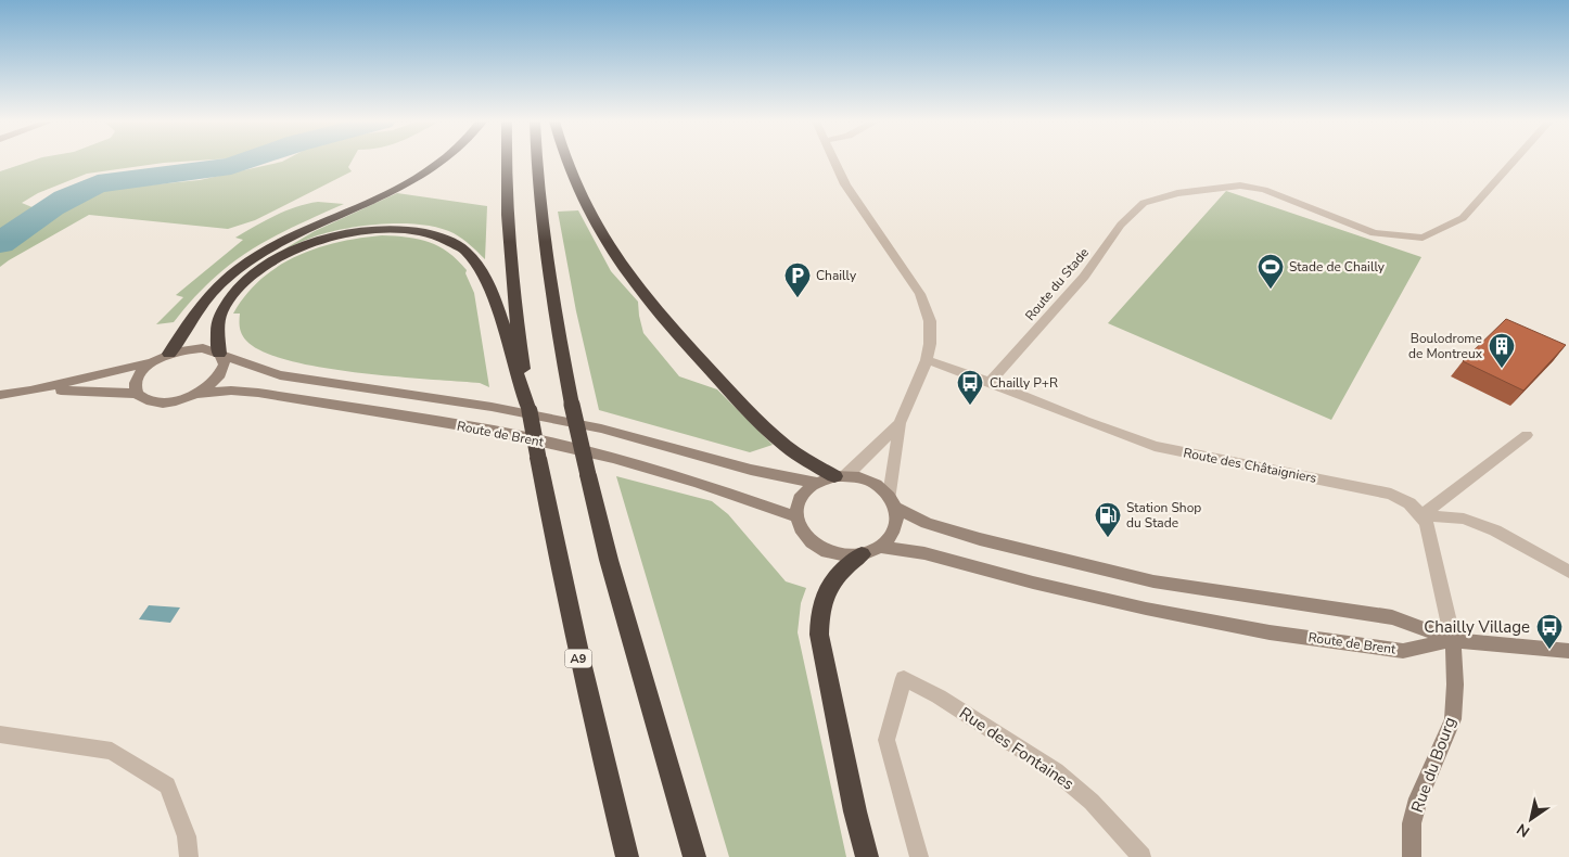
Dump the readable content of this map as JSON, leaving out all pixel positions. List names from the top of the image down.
{
  "streets": {
    "highway": ["A9"],
    "main road": ["Route de Brent", "Rue du Bourg"],
    "street": ["Route du Stade", "Route des Châtaigniers", "Rue des Fontaines"]
  },
  "crossings": [
    ["Route du Stade", "Route des Châtaigniers"],
    ["Route de Brent", "Rue du Bourg"]
  ],
  "places": {
    "sports": ["Stade de Chailly"],
    "parking": ["Chailly"],
    "building": ["Boulodrome de Montreux"],
    "bus stop": ["Chailly P+R", "Chailly Village"],
    "fuel station": ["Station Shop du Stade"]
  },
  "north": "bottom left"
}
